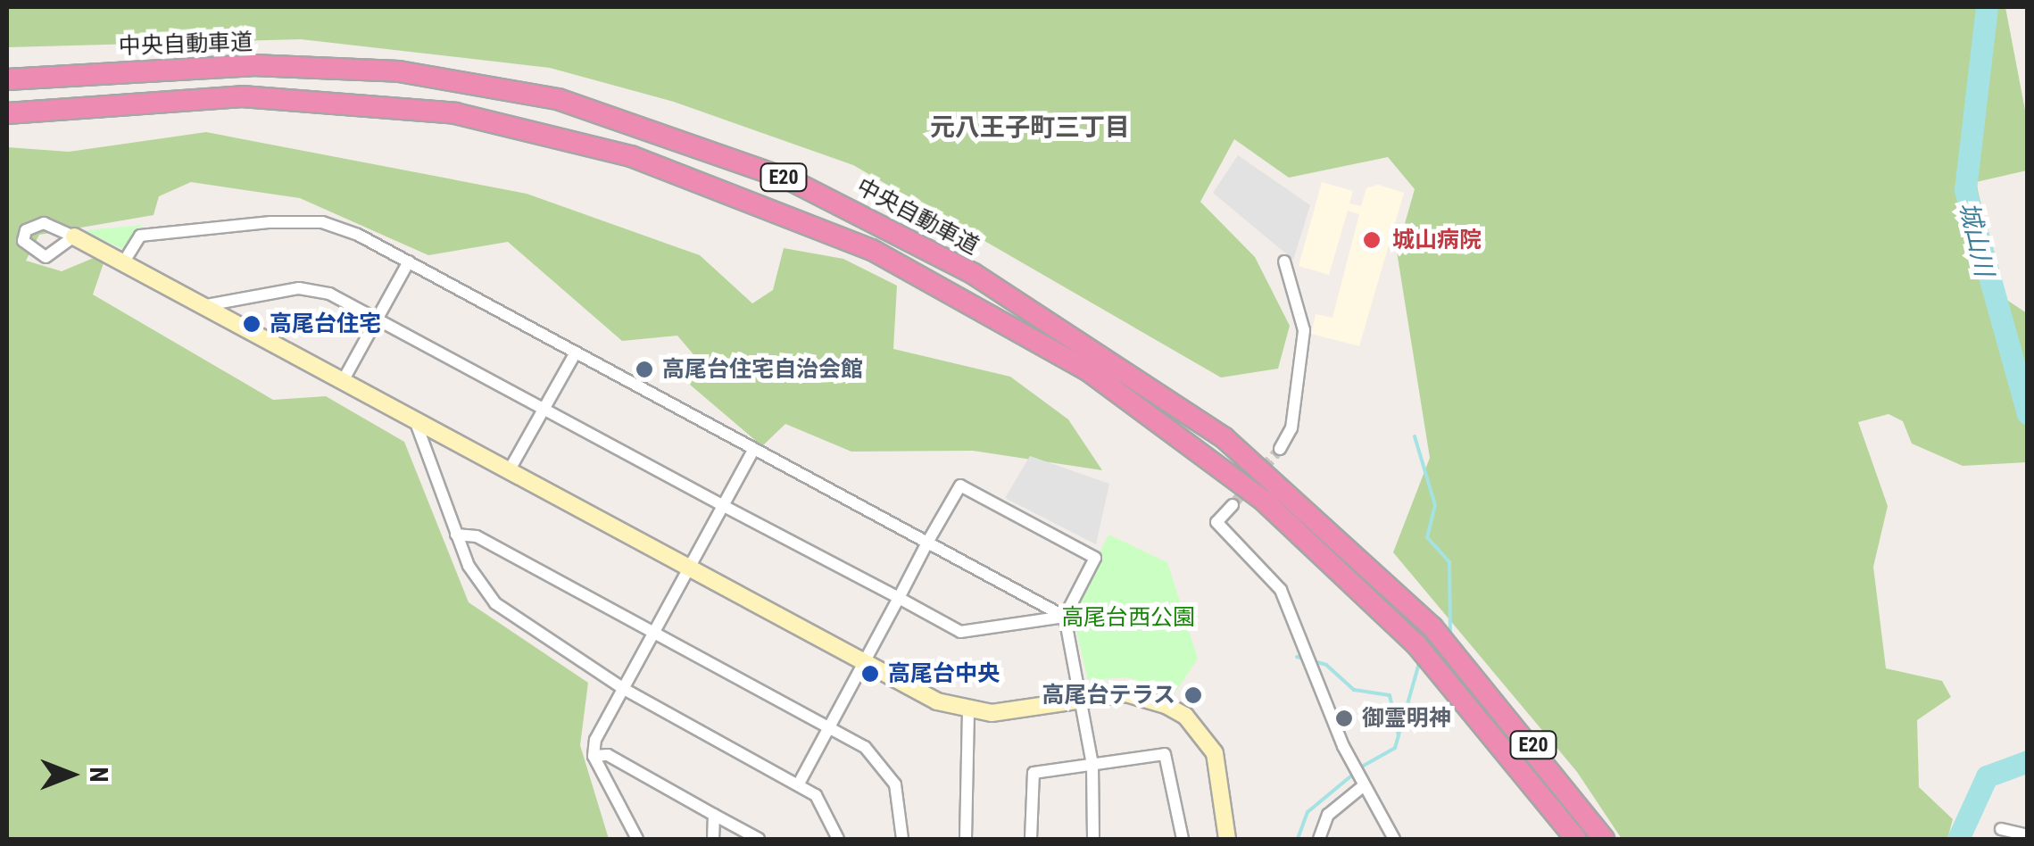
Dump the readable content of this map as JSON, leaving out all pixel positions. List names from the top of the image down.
{
  "streets": {
    "highway": ["中央自動車道", "E20"]
  },
  "districts": ["元八王子町三丁目"],
  "water": ["城山川"],
  "parks": ["高尾台西公園"],
  "places": [
    "城山病院",
    "高尾台住宅",
    "高尾台住宅自治会館",
    "高尾台中央",
    "高尾台テラス",
    "御霊明神"
  ],
  "north": "right"
}
